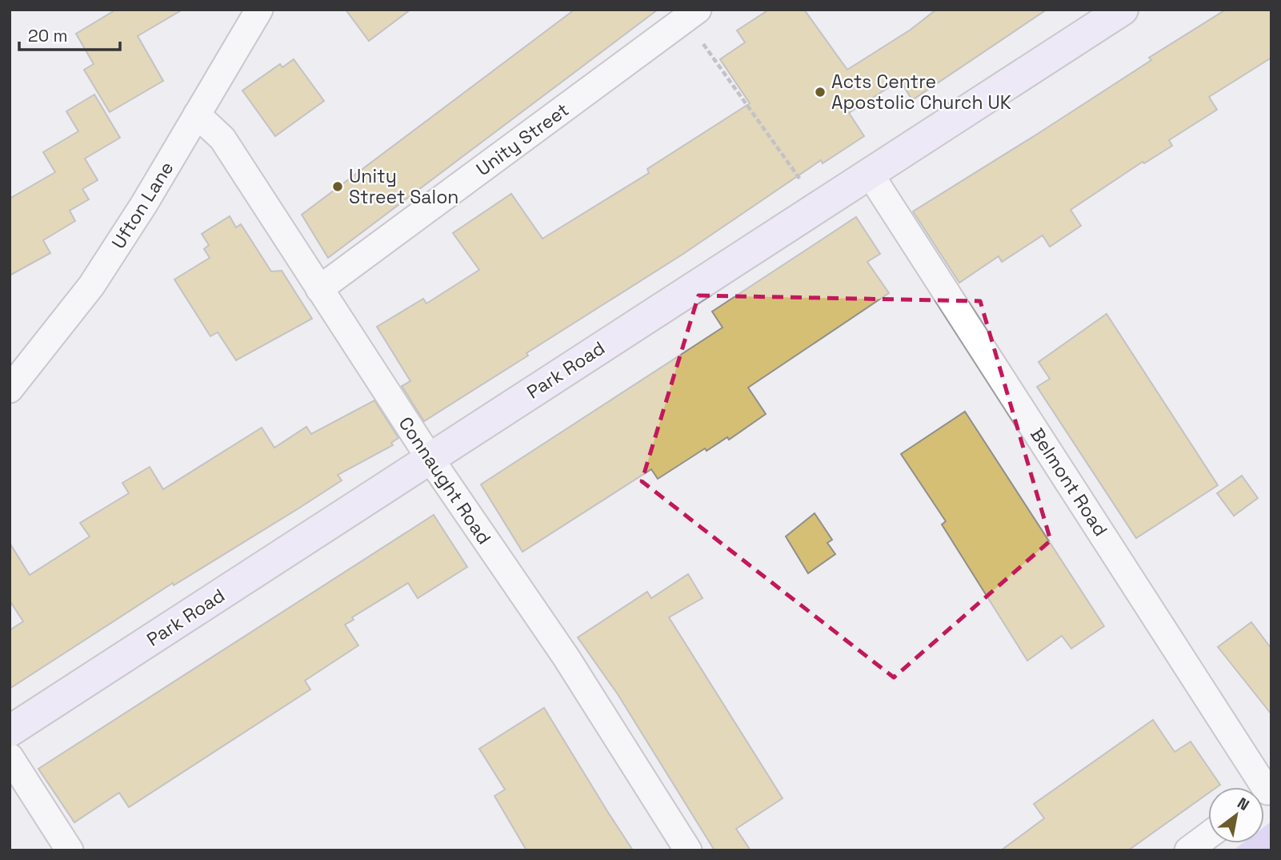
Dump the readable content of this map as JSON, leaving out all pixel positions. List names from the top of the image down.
{
  "streets": {
    "street": [
      "Unity Street",
      "Ufton Lane",
      "Park Road",
      "Connaught Road",
      "Belmont Road"
    ]
  },
  "crossings": [
    ["Unity Street", "Connaught Road"],
    ["Ufton Lane", "Connaught Road"],
    ["Park Road", "Connaught Road"],
    ["Park Road", "Belmont Road"]
  ],
  "places": ["Acts Centre Apostolic Church UK", "Unity Street Salon"],
  "scale_bar": "20 m",
  "north": "top right"
}
